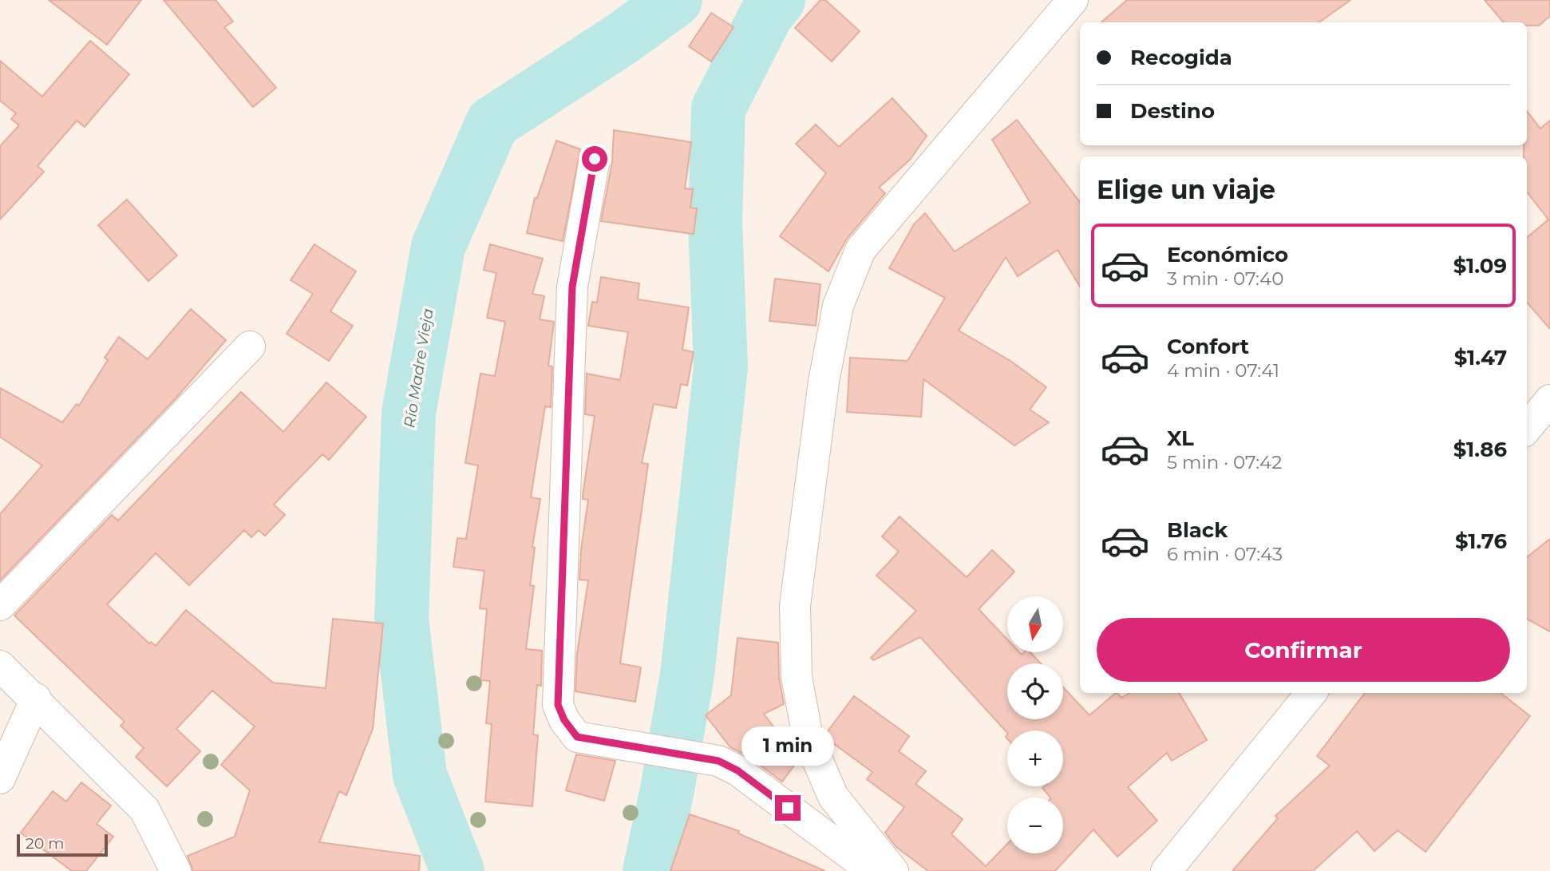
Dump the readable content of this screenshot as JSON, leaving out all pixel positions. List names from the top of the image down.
{
  "water": ["Río Madre Vieja"],
  "scale_bar": "20 m",
  "north": "bottom",
  "page": {
    "banner": ["Recogida", "Destino"],
    "heading": "Elige un viaje",
    "list": [
      {
        "name": "Económico",
        "note": "3 min · 07:40",
        "value": "$1.09"
      },
      {
        "name": "Confort",
        "note": "4 min · 07:41",
        "value": "$1.47"
      },
      {
        "name": "XL",
        "note": "5 min · 07:42",
        "value": "$1.86"
      },
      {
        "name": "Black",
        "note": "6 min · 07:43",
        "value": "$1.76"
      }
    ],
    "map_buttons": ["+", "−"],
    "buttons": "Confirmar",
    "bubble": "1 min",
    "scale": "20 m"
  }
}
